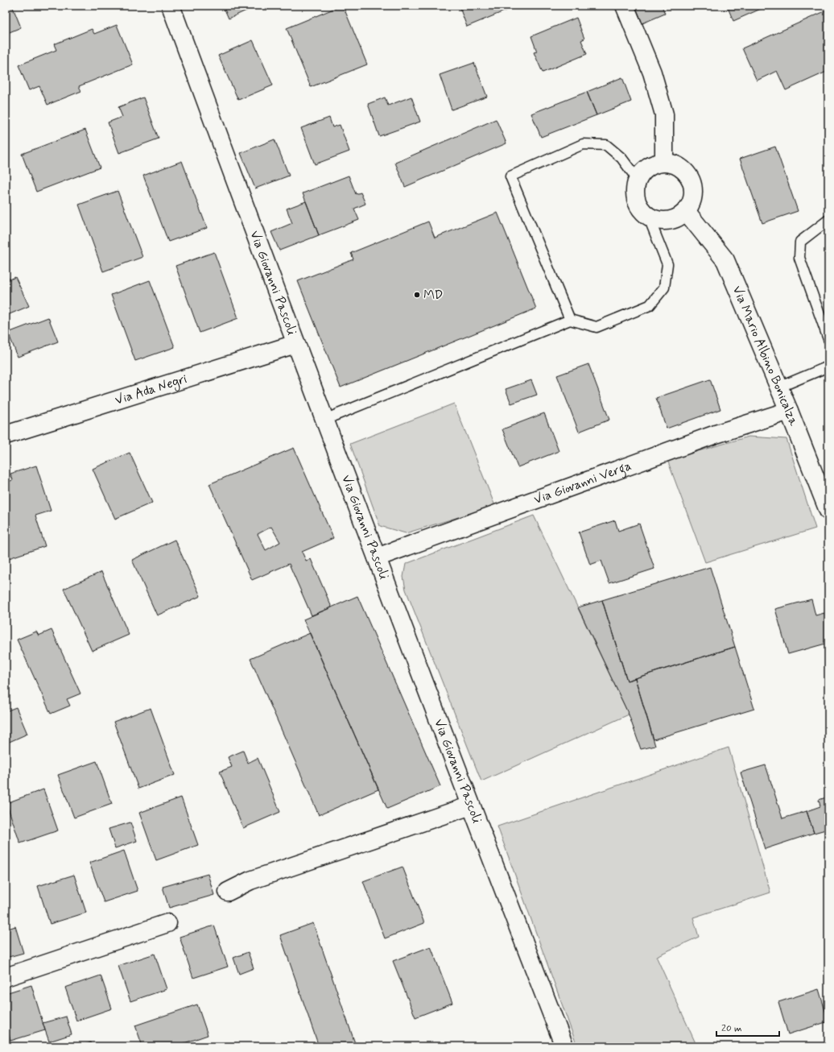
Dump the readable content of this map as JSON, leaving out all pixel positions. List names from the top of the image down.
{
  "streets": {
    "street": [
      "Via Giovanni Pascoli",
      "Via Mario Albino Bonicalza",
      "Via Ada Negri",
      "Via Giovanni Verga"
    ]
  },
  "crossings": [
    ["Via Giovanni Pascoli", "Via Ada Negri"],
    ["Via Giovanni Pascoli", "Via Giovanni Verga"],
    ["Via Mario Albino Bonicalza", "Via Giovanni Verga"]
  ],
  "places": ["MD"],
  "scale_bar": "20 m"
}
